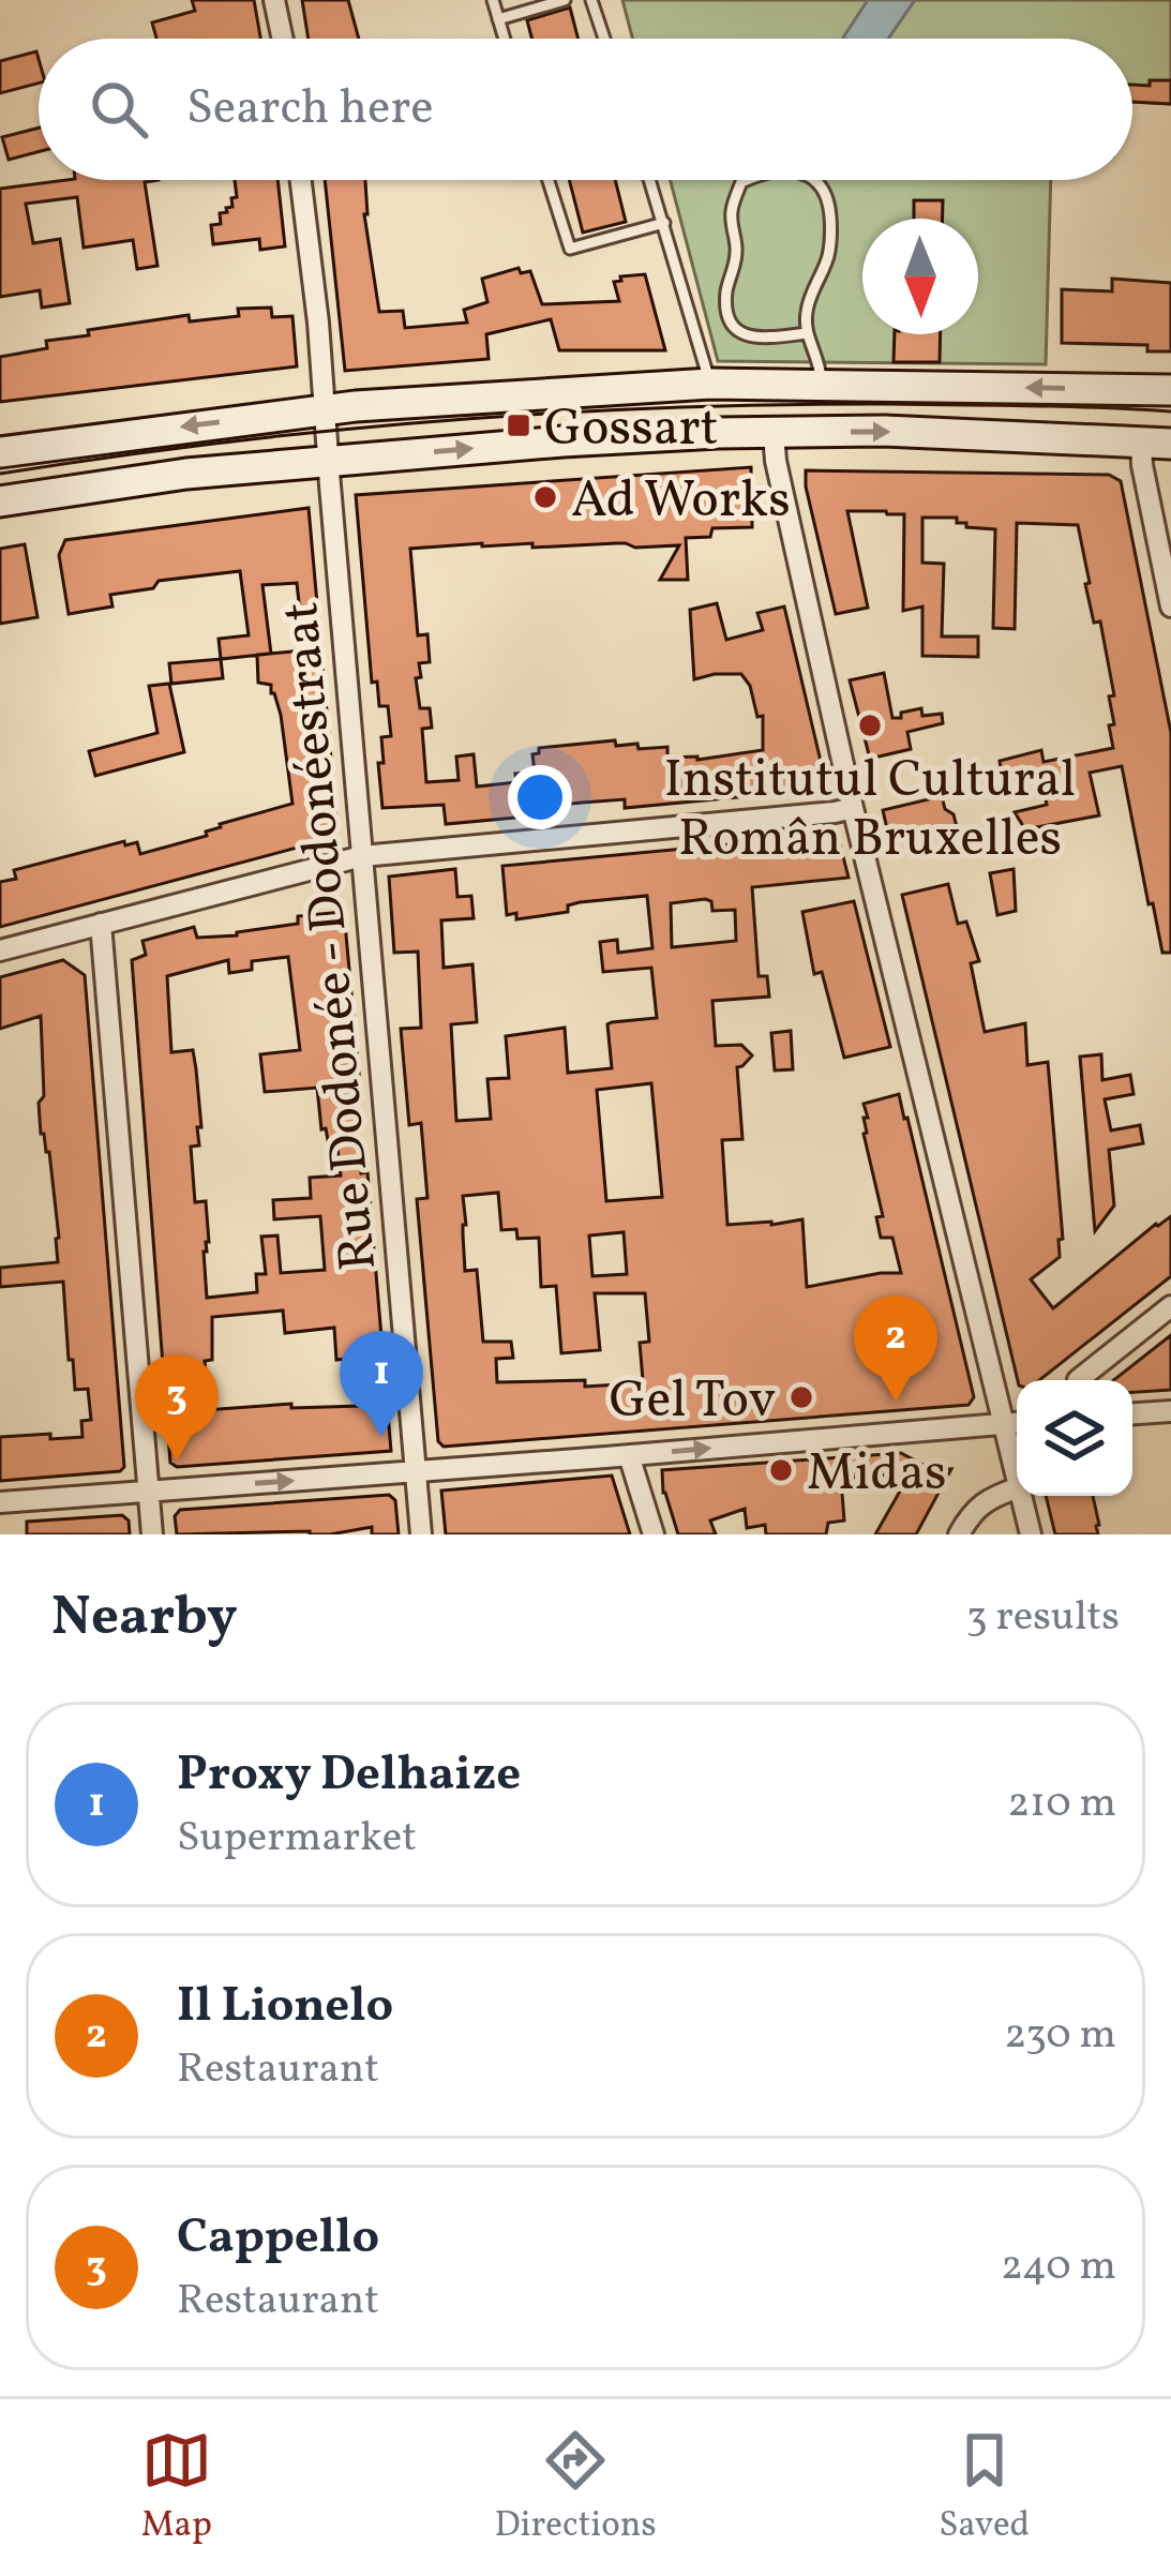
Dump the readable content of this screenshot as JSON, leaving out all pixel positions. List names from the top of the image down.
{
  "streets": {
    "street": ["Rue Dodonée - Dodonéestraat"]
  },
  "places": {
    "transit": ["Gossart"],
    "other": [
      "Ad Works",
      "Institutul Cultural Român Bruxelles",
      "Gel Tov",
      "Midas"
    ]
  },
  "north": "bottom",
  "page": {
    "search": "Search here",
    "pins": ["2", "1", "3"],
    "heading": ["Nearby", "3 results"],
    "list": [
      {
        "mark": "1",
        "name": "Proxy Delhaize",
        "note": "Supermarket",
        "value": "210 m"
      },
      {
        "mark": "2",
        "name": "Il Lionelo",
        "note": "Restaurant",
        "value": "230 m"
      },
      {
        "mark": "3",
        "name": "Cappello",
        "note": "Restaurant",
        "value": "240 m"
      }
    ],
    "nav": ["Map", "Directions", "Saved"]
  }
}
